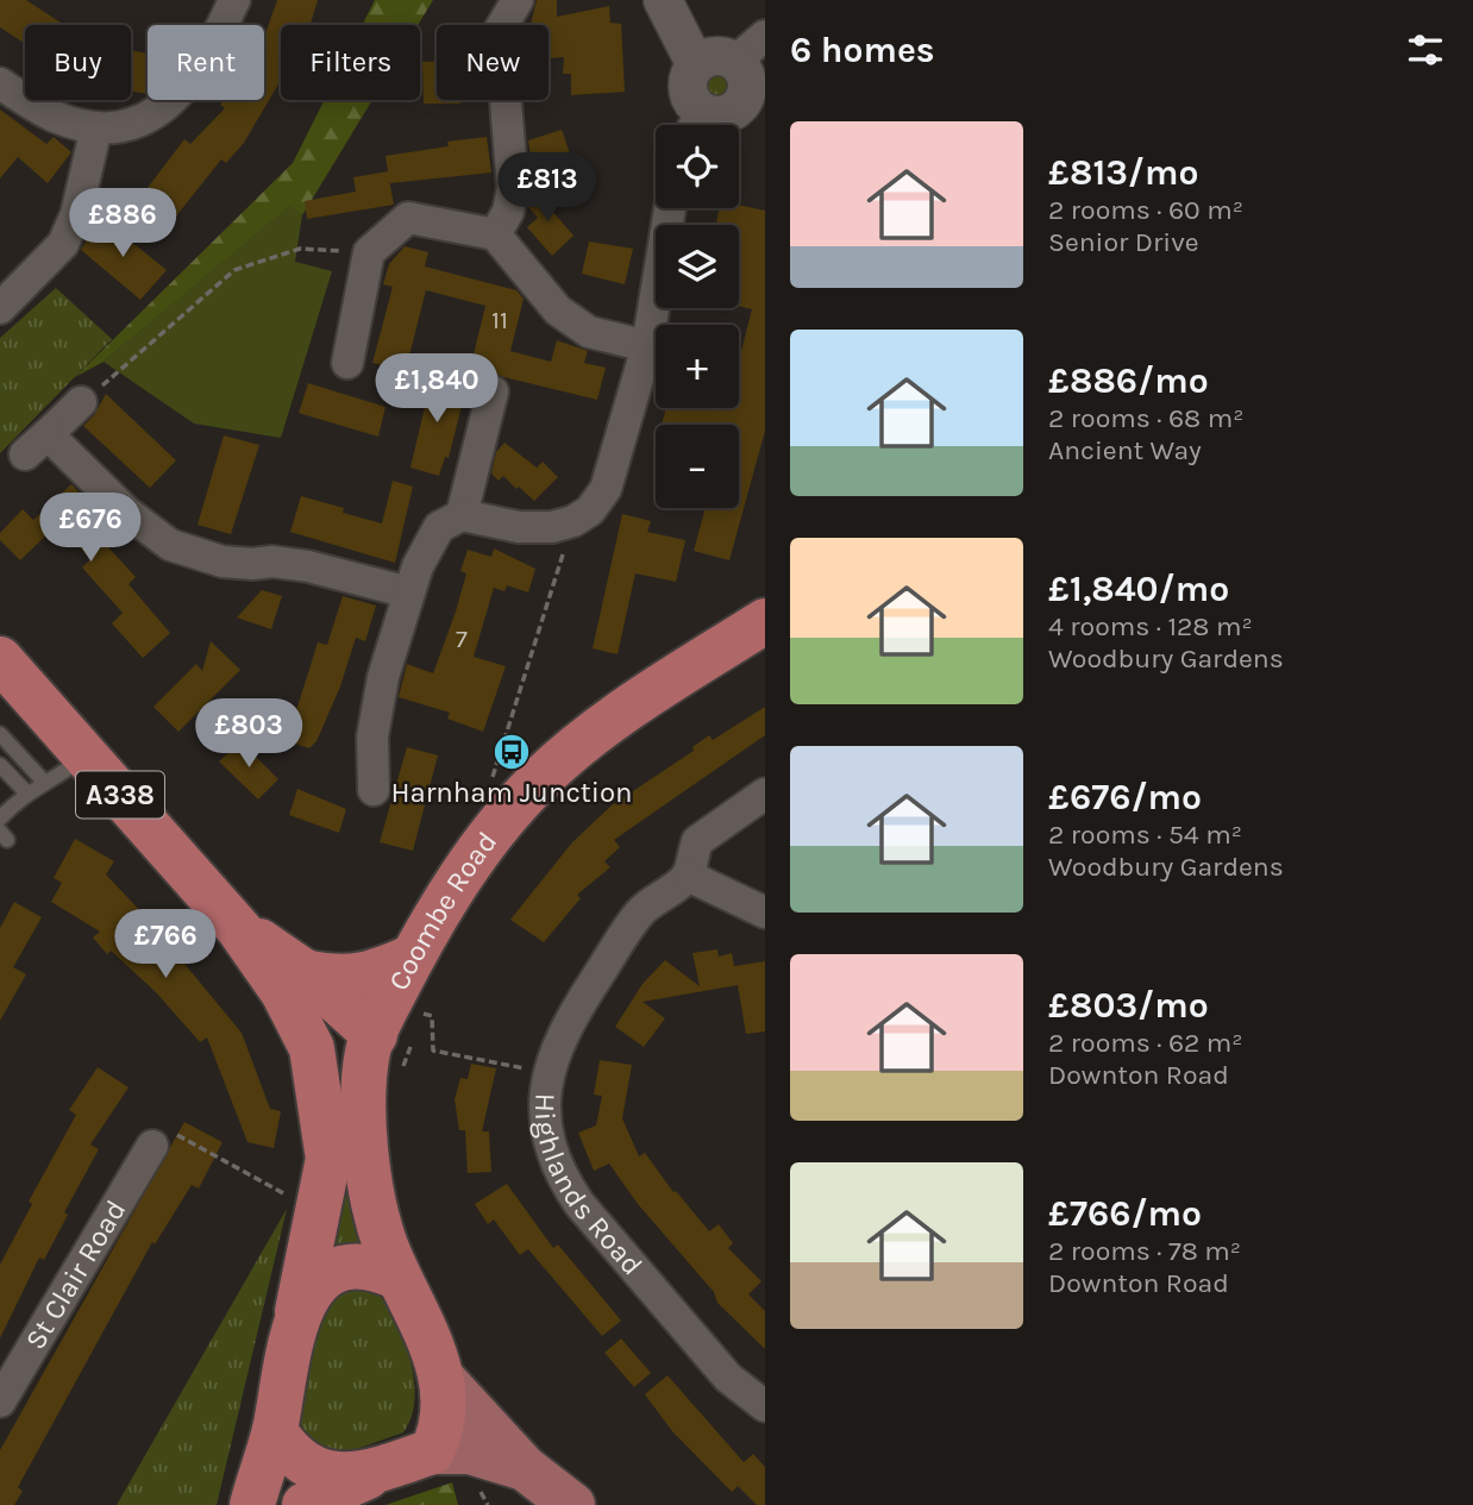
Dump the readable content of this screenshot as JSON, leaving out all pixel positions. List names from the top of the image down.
{
  "streets": {
    "highway": ["A338", "Coombe Road"],
    "street": ["Highlands Road", "St Clair Road"]
  },
  "crossings": [
    ["A338", "Coombe Road"]
  ],
  "places": {
    "bus stop": ["Harnham Junction"]
  },
  "house_numbers": ["11", "7"],
  "page": {
    "heading": "6 homes",
    "chip": [
      "Buy",
      "Rent",
      "Filters",
      "New"
    ],
    "list": [
      {
        "name": "£813/mo",
        "note": "2 rooms · 60 m² · Senior Drive"
      },
      {
        "name": "£886/mo",
        "note": "2 rooms · 68 m² · Ancient Way"
      },
      {
        "name": "£1,840/mo",
        "note": "4 rooms · 128 m² · Woodbury Gardens"
      },
      {
        "name": "£676/mo",
        "note": "2 rooms · 54 m² · Woodbury Gardens"
      },
      {
        "name": "£803/mo",
        "note": "2 rooms · 62 m² · Downton Road"
      },
      {
        "name": "£766/mo",
        "note": "2 rooms · 78 m² · Downton Road"
      }
    ],
    "map_buttons": ["+", "−"],
    "price": [
      "£813",
      "£886",
      "£1,840",
      "£676",
      "£803",
      "£766"
    ]
  }
}
